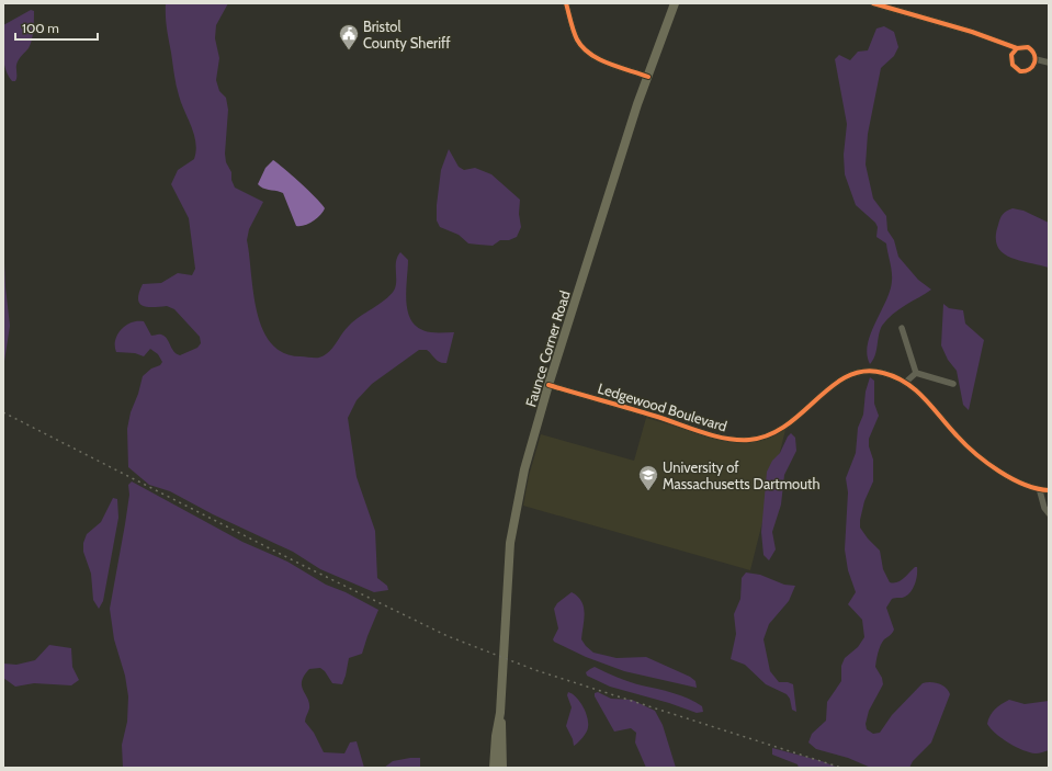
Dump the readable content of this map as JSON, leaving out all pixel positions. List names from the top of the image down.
{
  "streets": {
    "main road": ["Faunce Corner Road"],
    "street": ["Ledgewood Boulevard"]
  },
  "crossings": [
    ["Faunce Corner Road", "Ledgewood Boulevard"]
  ],
  "places": {
    "public building": ["Bristol County Sheriff"],
    "school or university": ["University of Massachusetts Dartmouth"]
  },
  "scale_bar": "100 m"
}
